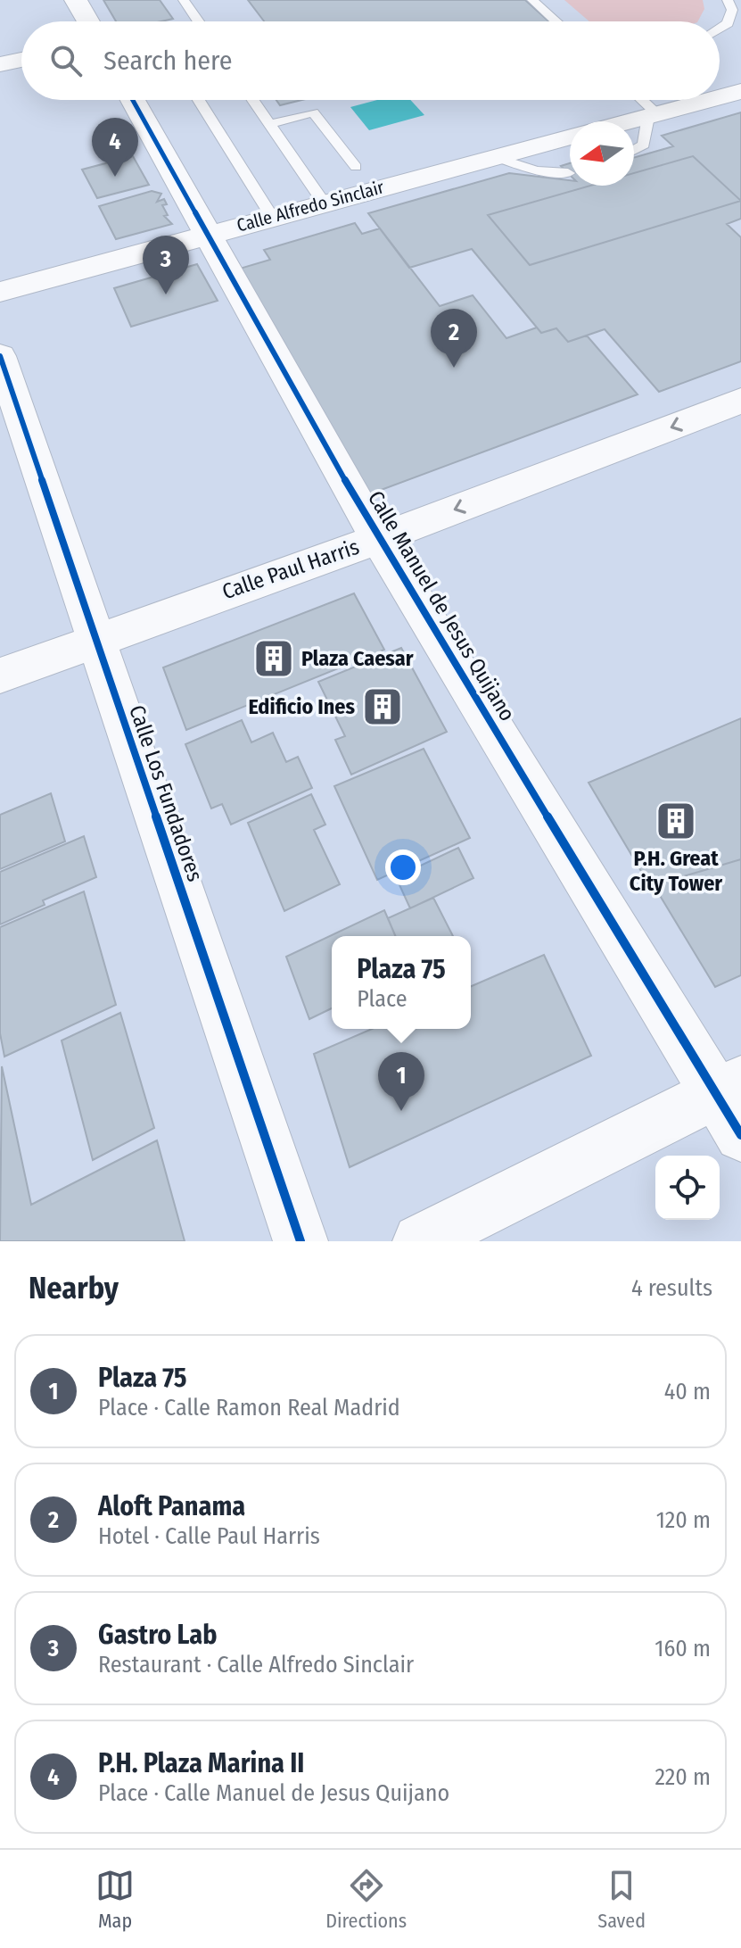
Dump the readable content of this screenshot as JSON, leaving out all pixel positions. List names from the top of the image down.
{
  "streets": {
    "street": [
      "Calle Alfredo Sinclair",
      "Calle Paul Harris",
      "Calle Manuel de Jesus Quijano",
      "Calle Los Fundadores"
    ]
  },
  "crossings": [
    ["Calle Alfredo Sinclair", "Calle Manuel de Jesus Quijano"],
    ["Calle Paul Harris", "Calle Manuel de Jesus Quijano"],
    ["Calle Paul Harris", "Calle Los Fundadores"]
  ],
  "one_way": ["Calle Paul Harris"],
  "places": {
    "building": ["Plaza Caesar", "Edificio Ines", "P.H. Great City Tower"]
  },
  "north": "left",
  "page": {
    "search": "Search here",
    "pins": [
      "4",
      "3",
      "2",
      "1"
    ],
    "popup": ["Plaza 75", "Place"],
    "heading": ["Nearby", "4 results"],
    "list": [
      {
        "mark": "1",
        "name": "Plaza 75",
        "note": "Place · Calle Ramon Real Madrid",
        "value": "40 m"
      },
      {
        "mark": "2",
        "name": "Aloft Panama",
        "note": "Hotel · Calle Paul Harris",
        "value": "120 m"
      },
      {
        "mark": "3",
        "name": "Gastro Lab",
        "note": "Restaurant · Calle Alfredo Sinclair",
        "value": "160 m"
      },
      {
        "mark": "4",
        "name": "P.H. Plaza Marina II",
        "note": "Place · Calle Manuel de Jesus Quijano",
        "value": "220 m"
      }
    ],
    "nav": ["Map", "Directions", "Saved"]
  }
}
